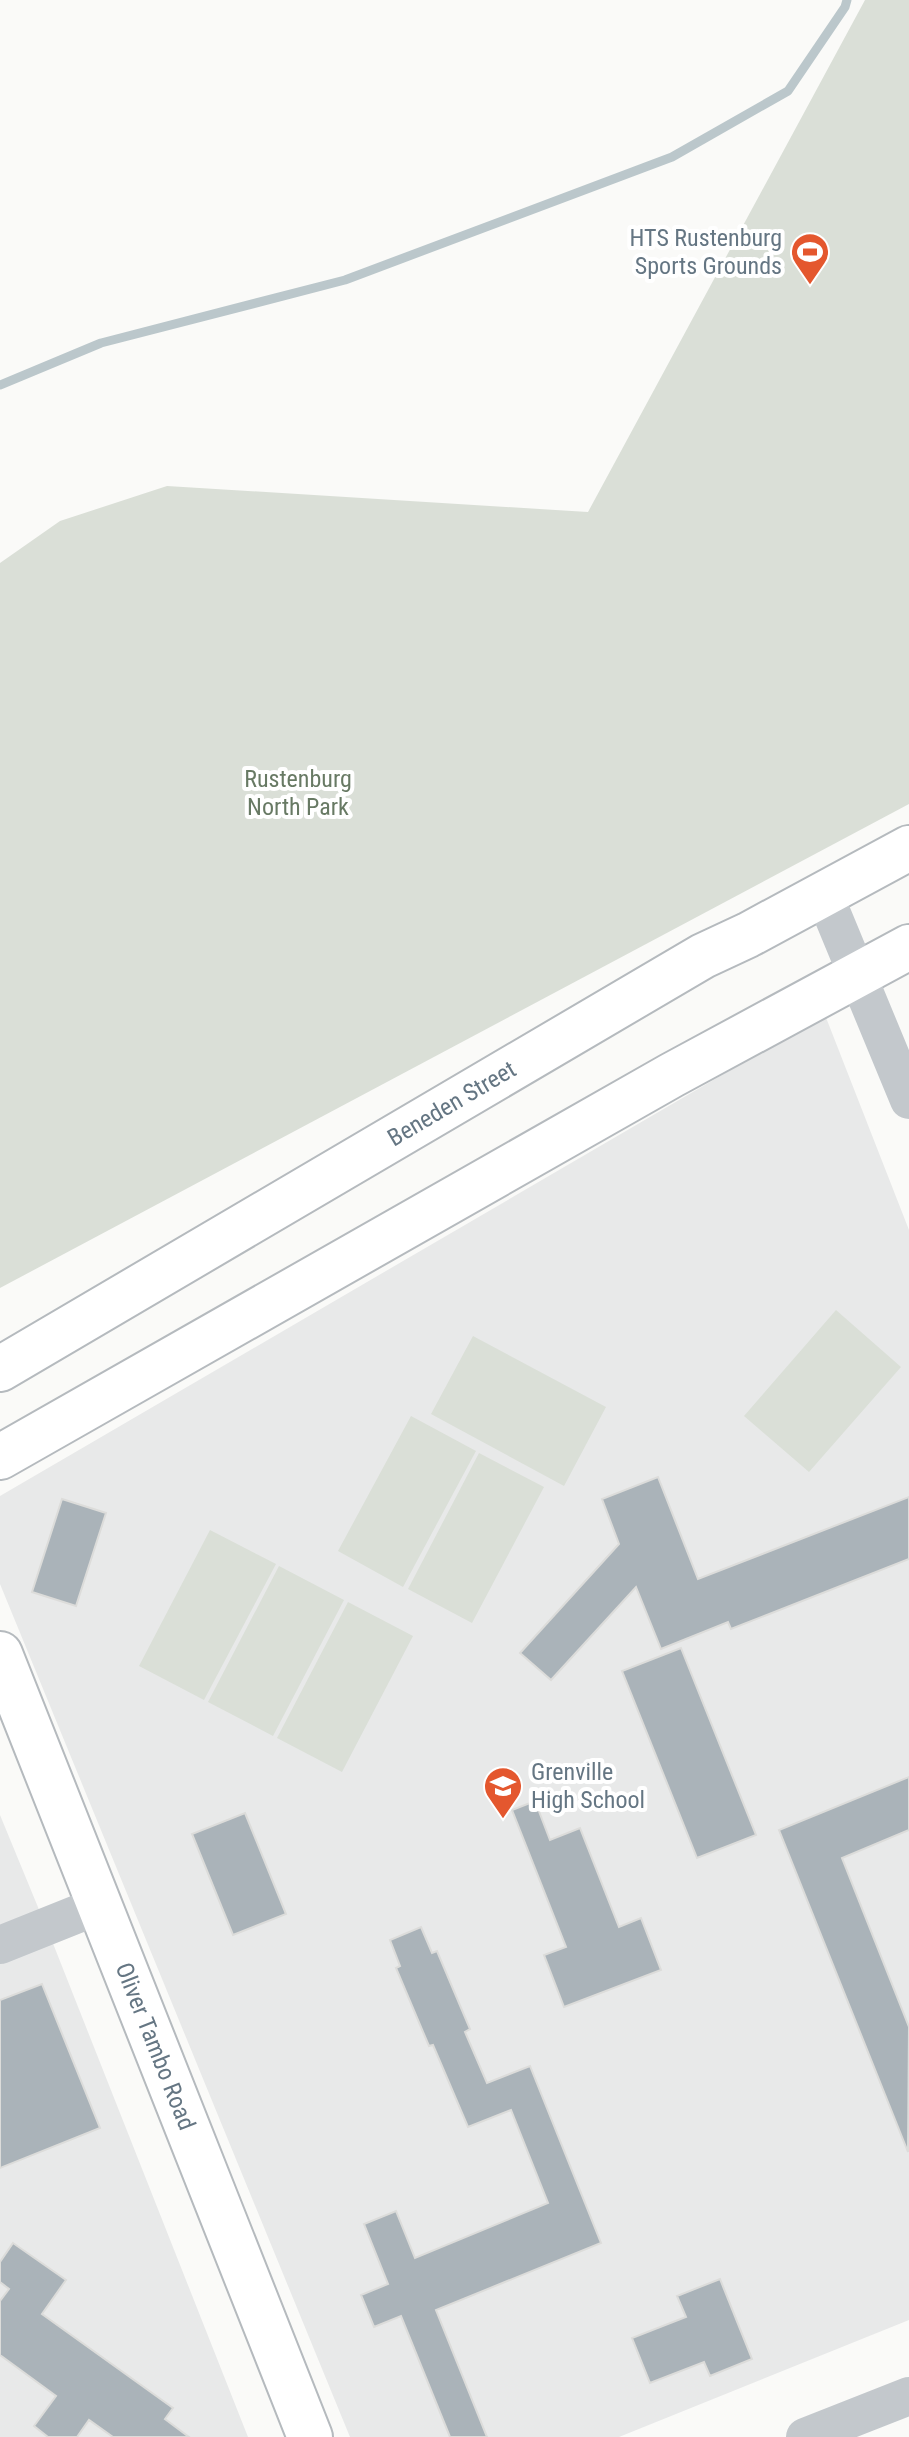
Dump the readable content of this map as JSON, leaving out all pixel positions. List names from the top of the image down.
{
  "streets": {
    "main road": ["Beneden Street", "Oliver Tambo Road"]
  },
  "parks": ["Rustenburg North Park"],
  "places": {
    "sports": ["HTS Rustenburg Sports Grounds"],
    "school or university": ["Grenville High School"]
  }
}
